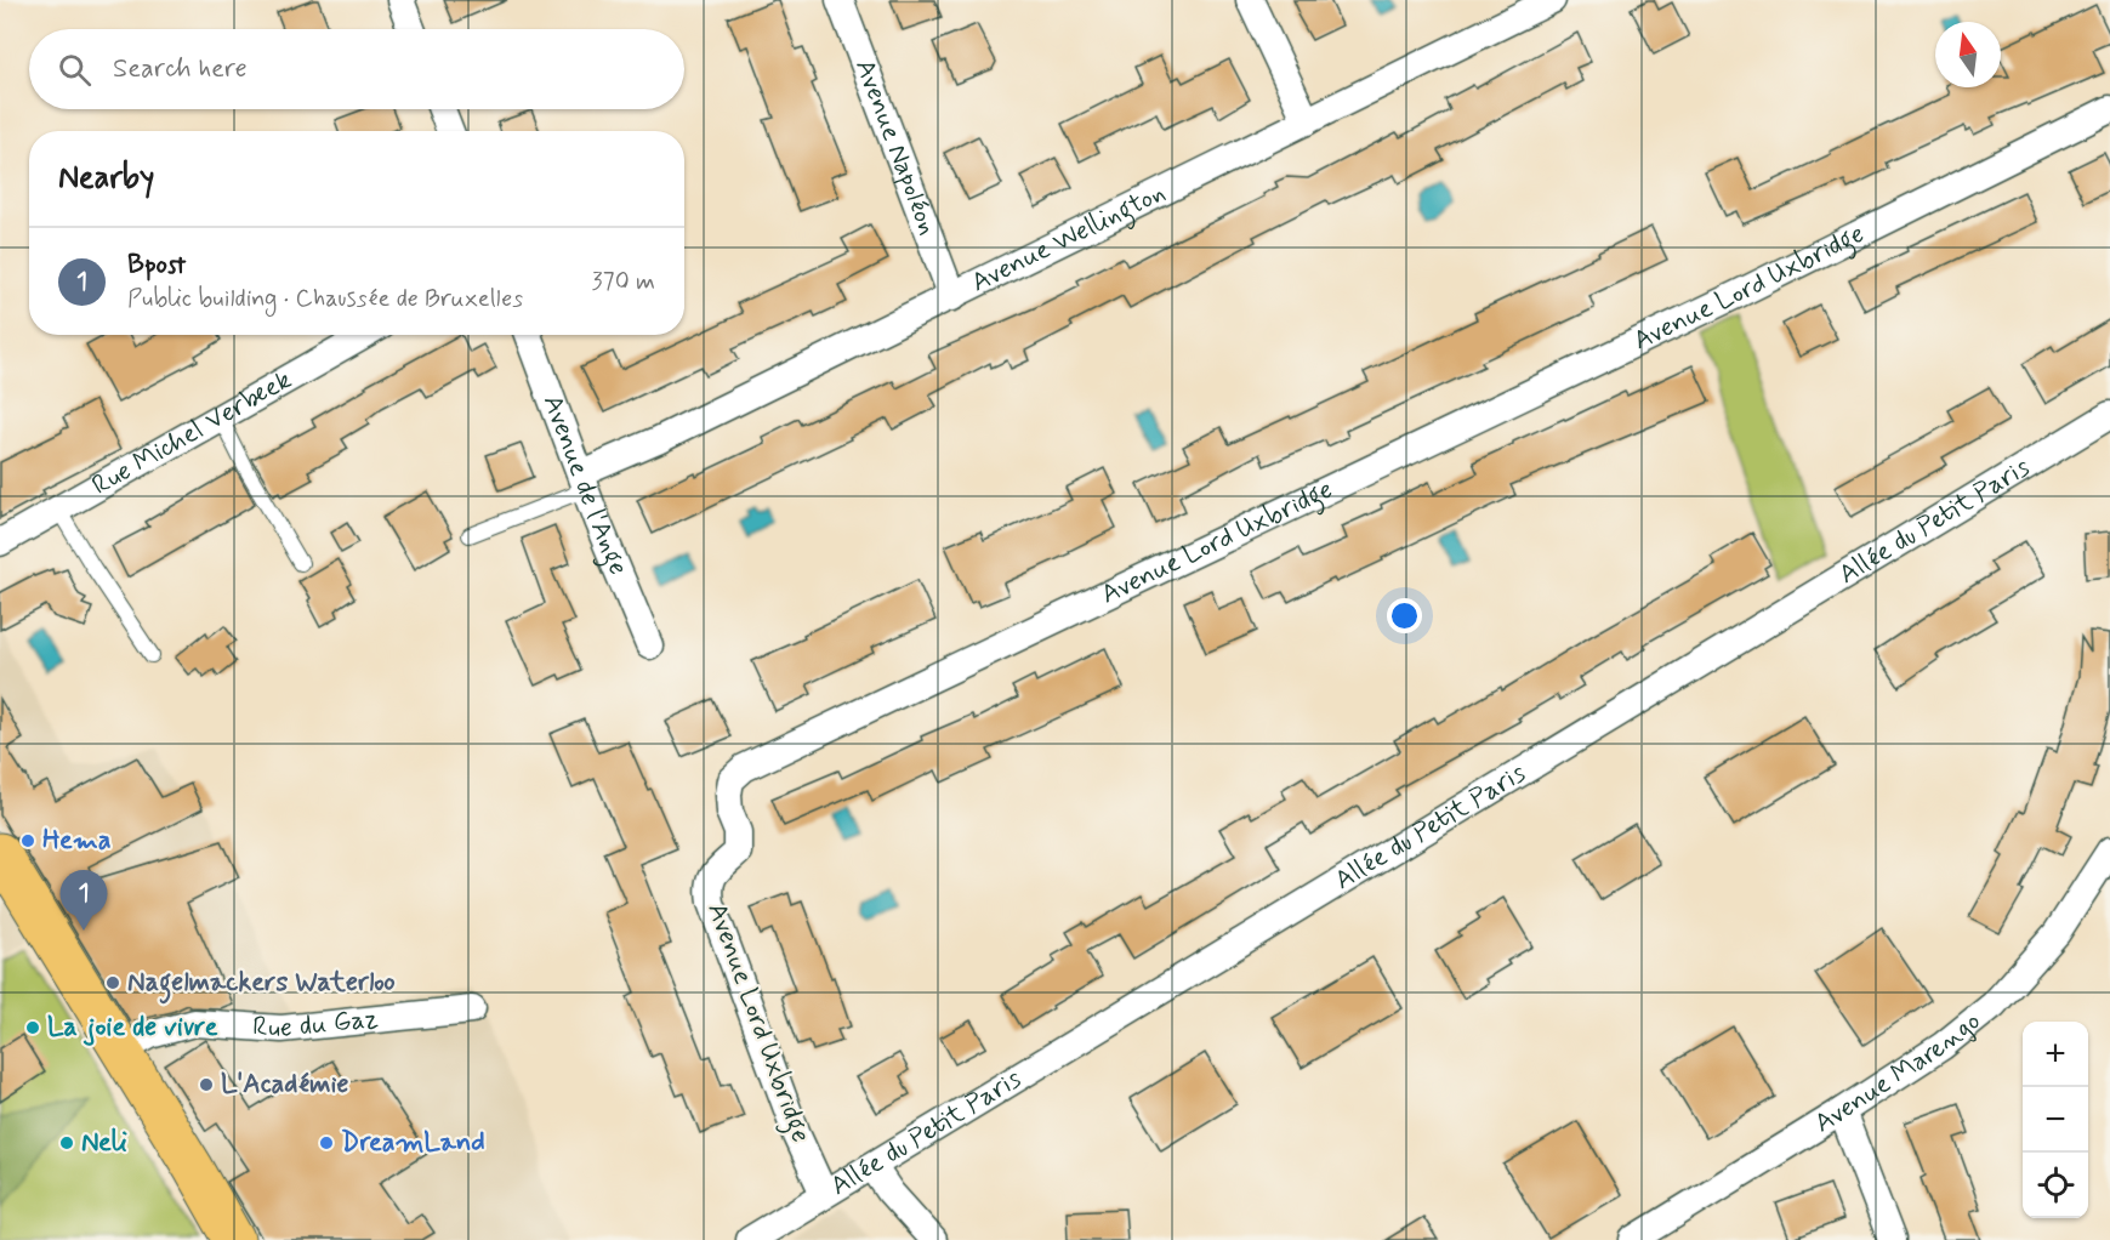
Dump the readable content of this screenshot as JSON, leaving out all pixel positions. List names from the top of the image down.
{
  "streets": {
    "street": [
      "Avenue Napoléon",
      "Avenue Wellington",
      "Avenue Lord Uxbridge",
      "Rue Michel Verbeek",
      "Avenue de l'Ange",
      "Allée du Petit Paris",
      "Rue du Gaz",
      "Avenue Marengo"
    ]
  },
  "crossings": [
    ["Avenue Napoléon", "Avenue Wellington"],
    ["Avenue Wellington", "Avenue de l'Ange"],
    ["Avenue Lord Uxbridge", "Allée du Petit Paris"]
  ],
  "places": [
    "Hema",
    "Nagelmackers Waterloo",
    "La joie de vivre",
    "L'Académie",
    "Neli",
    "DreamLand"
  ],
  "north": "top",
  "page": {
    "search": "Search here",
    "heading": "Nearby",
    "list": [
      {
        "mark": "1",
        "name": "Bpost",
        "note": "Public building · Chaussée de Bruxelles",
        "value": "370 m"
      }
    ],
    "pins": "1",
    "map_buttons": ["+", "−"]
  }
}
